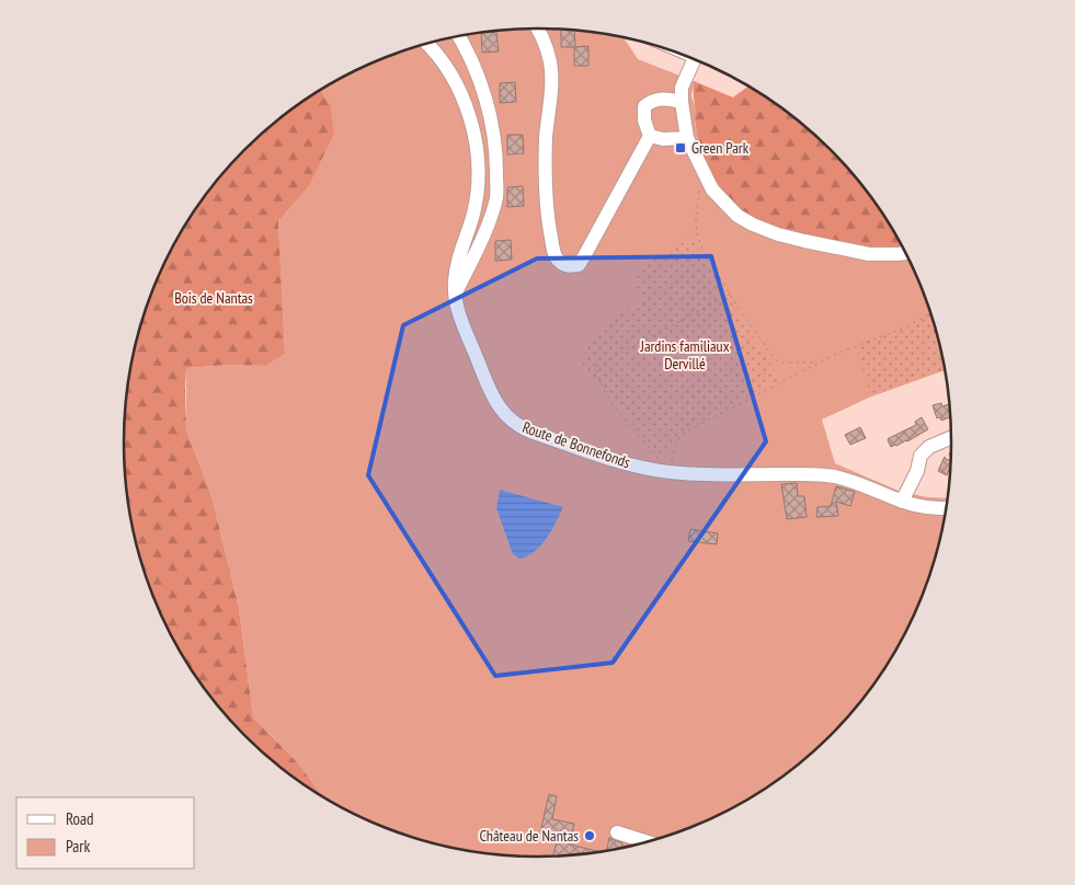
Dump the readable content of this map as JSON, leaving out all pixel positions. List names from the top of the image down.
{
  "streets": {
    "street": ["Route de Bonnefonds"]
  },
  "parks": ["Bois de Nantas", "Jardins familiaux Dervillé"],
  "places": {
    "transit": ["Green Park"],
    "other": ["Château de Nantas"]
  },
  "legend": ["Road", "Park"]
}
